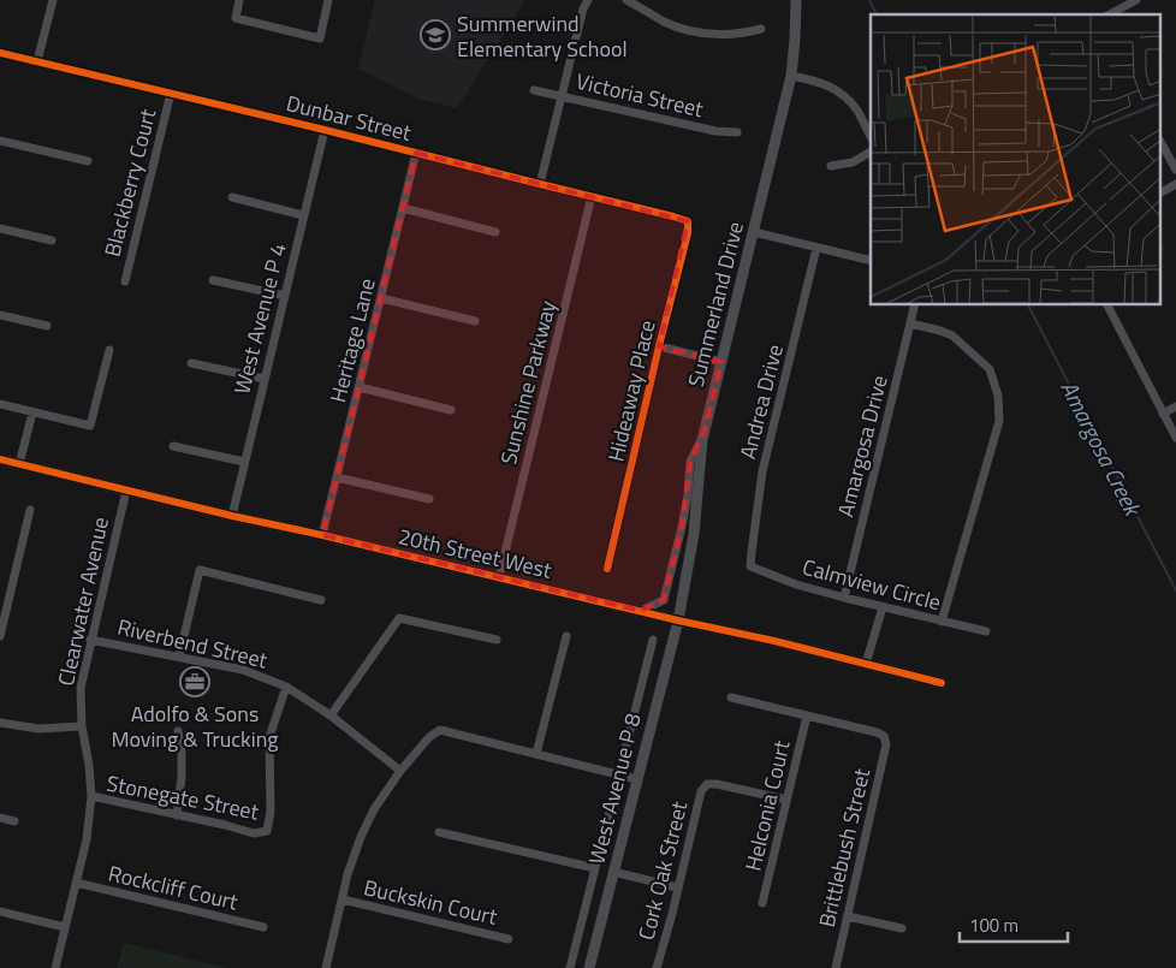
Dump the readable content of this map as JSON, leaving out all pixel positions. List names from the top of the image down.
{
  "streets": {
    "street": [
      "Victoria Street",
      "Dunbar Street",
      "Blackberry Court",
      "Summerland Drive",
      "West Avenue P 4",
      "Heritage Lane",
      "Sunshine Parkway",
      "Hideaway Place",
      "Andrea Drive",
      "Amargosa Drive",
      "20th Street West",
      "Calmview Circle",
      "Clearwater Avenue",
      "Riverbend Street",
      "West Avenue P 8",
      "Stonegate Street",
      "Helconia Court",
      "Brittlebush Street",
      "Cork Oak Street",
      "Rockcliff Court",
      "Buckskin Court"
    ]
  },
  "crossings": [
    ["Dunbar Street", "Blackberry Court"],
    ["Dunbar Street", "West Avenue P 4"],
    ["Dunbar Street", "Heritage Lane"],
    ["Dunbar Street", "Sunshine Parkway"],
    ["Dunbar Street", "Hideaway Place"],
    ["Summerland Drive", "20th Street West"],
    ["Summerland Drive", "West Avenue P 8"],
    ["West Avenue P 4", "20th Street West"],
    ["Heritage Lane", "20th Street West"],
    ["Sunshine Parkway", "20th Street West"],
    ["Andrea Drive", "Calmview Circle"],
    ["Amargosa Drive", "Calmview Circle"],
    ["20th Street West", "Clearwater Avenue"],
    ["20th Street West", "West Avenue P 8"],
    ["Clearwater Avenue", "Riverbend Street"],
    ["Clearwater Avenue", "Stonegate Street"],
    ["Clearwater Avenue", "Rockcliff Court"],
    ["Riverbend Street", "Stonegate Street"],
    ["Helconia Court", "Brittlebush Street"],
    ["Helconia Court", "Cork Oak Street"]
  ],
  "water": ["Amargosa Creek"],
  "places": {
    "school or university": ["Summerwind Elementary School"],
    "office": ["Adolfo & Sons Moving & Trucking"]
  },
  "scale_bar": "100 m"
}
